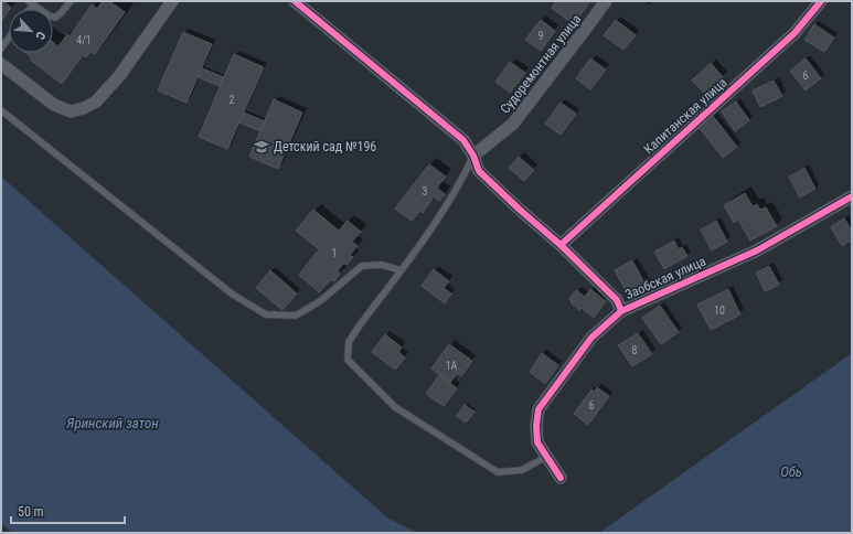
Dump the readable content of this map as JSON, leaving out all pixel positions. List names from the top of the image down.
{
  "streets": {
    "street": ["Судоремонтная улица", "Капитанская улица", "Заобская улица"]
  },
  "water": ["Яринский затон", "Обь"],
  "places": {
    "school or university": ["Детский сад №196"]
  },
  "house_numbers": [
    "9",
    "4/1",
    "6",
    "2",
    "3",
    "1",
    "10",
    "8",
    "1А",
    "6"
  ],
  "scale_bar": "50 m",
  "north": "bottom right"
}
